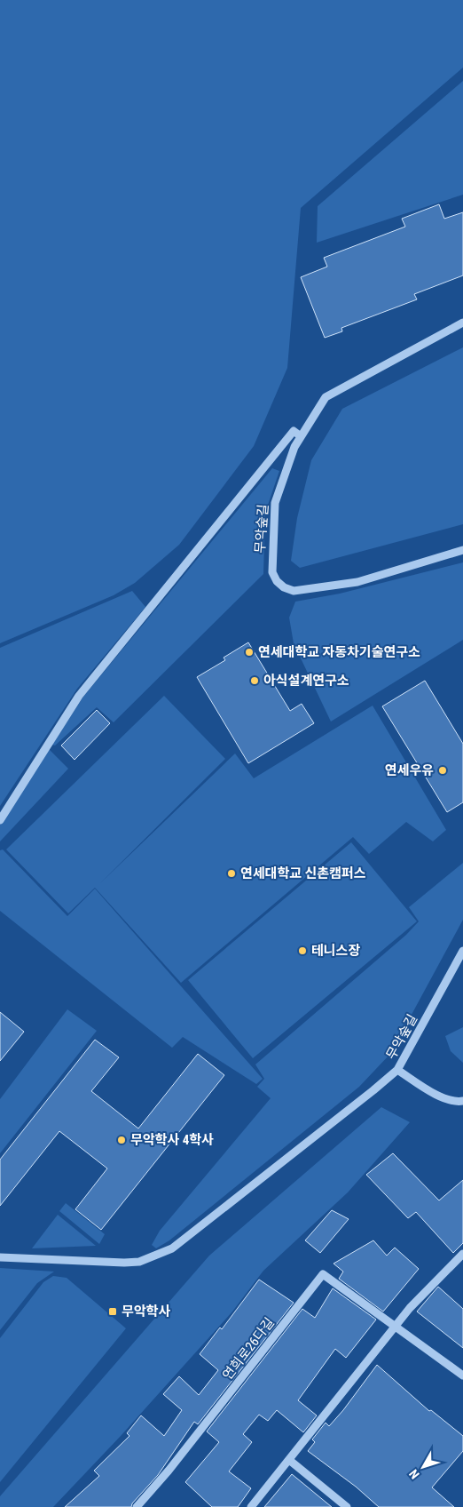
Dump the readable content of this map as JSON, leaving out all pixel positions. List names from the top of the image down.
{
  "streets": {
    "street": ["무악숲길", "연희로26다길"]
  },
  "places": {
    "other": [
      "연세대학교 자동차기술연구소",
      "아식설계연구소",
      "연세우유",
      "연세대학교 신촌캠퍼스",
      "테니스장",
      "무악학사 4학사"
    ],
    "transit": ["무악학사"]
  },
  "north": "bottom left"
}
